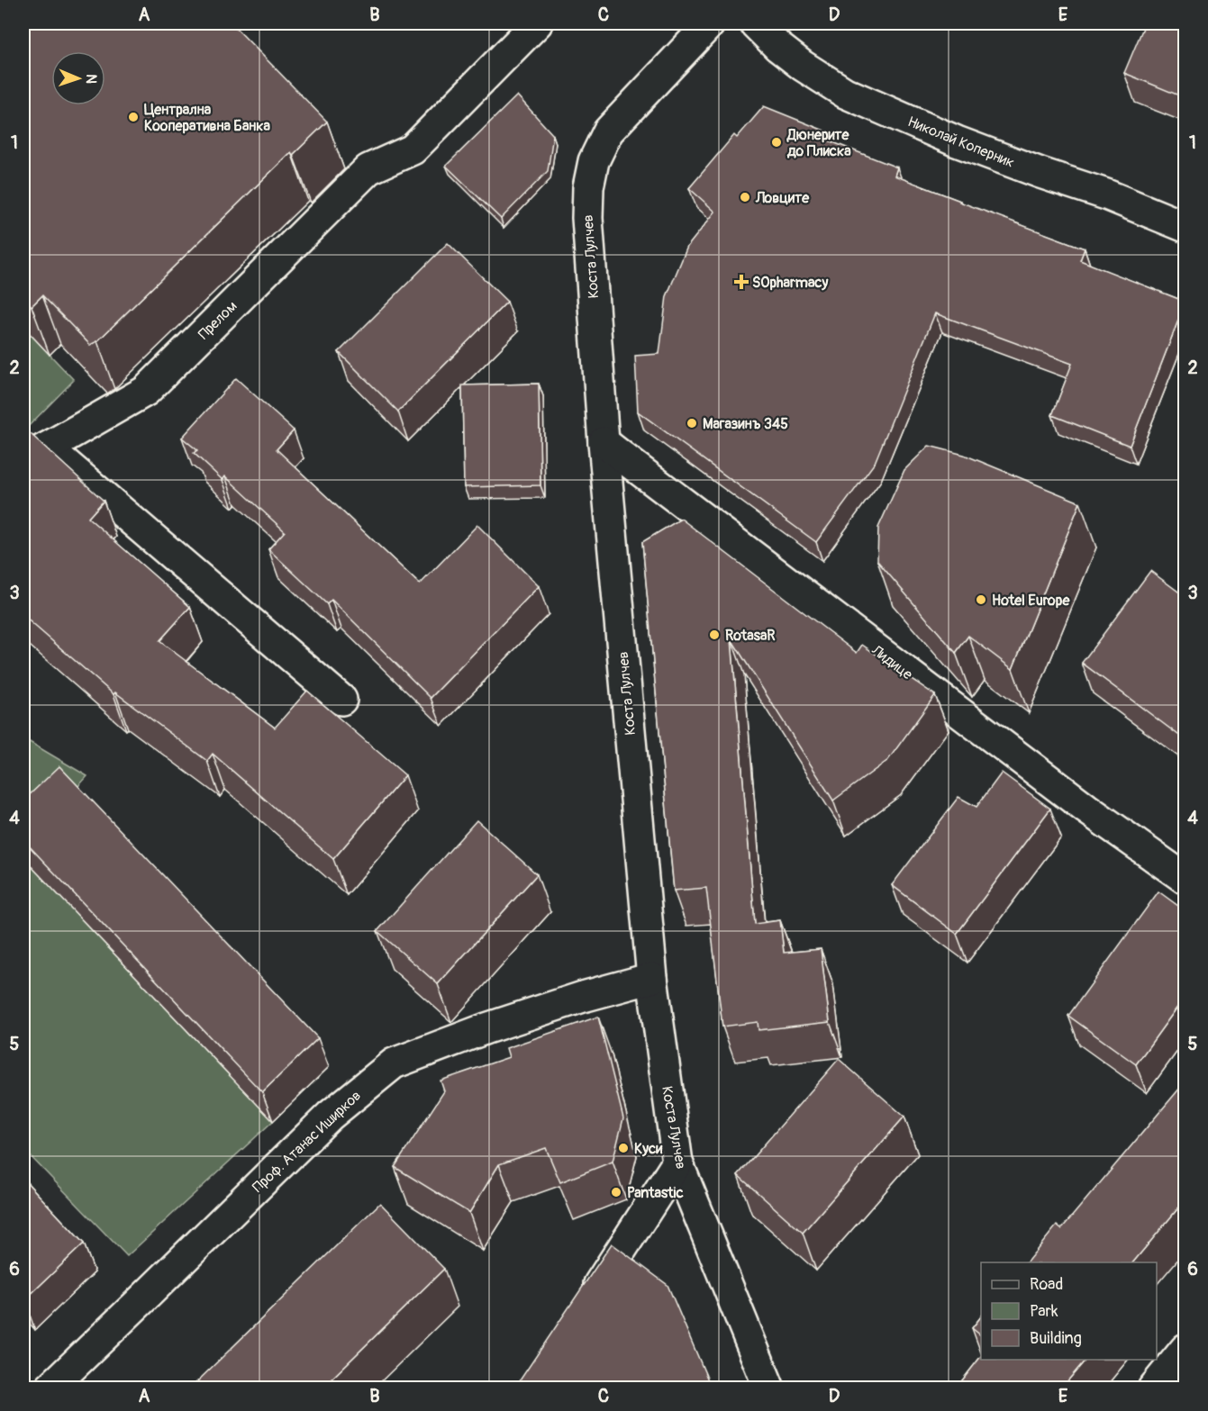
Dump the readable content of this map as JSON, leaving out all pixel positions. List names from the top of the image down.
{
  "streets": {
    "street": [
      "Николай Коперник",
      "Коста Лулчев",
      "Прелом",
      "Лидице",
      "Проф. Атанас Иширков"
    ]
  },
  "crossings": [
    ["Коста Лулчев", "Лидице"],
    ["Коста Лулчев", "Проф. Атанас Иширков"]
  ],
  "places": {
    "other": [
      "Централна Кооперативна Банка",
      "Дюнерите до Плиска",
      "Ловците",
      "Магазинъ 345",
      "Hotel Europe",
      "RotasaR",
      "Куси",
      "Pantastic"
    ],
    "health": ["SOpharmacy"]
  },
  "legend": ["Road", "Park", "Building"],
  "north": "right",
  "grid": {
    "columns": [
      "A",
      "B",
      "C",
      "D",
      "E"
    ],
    "rows": [
      "1",
      "2",
      "3",
      "4",
      "5",
      "6"
    ]
  }
}
